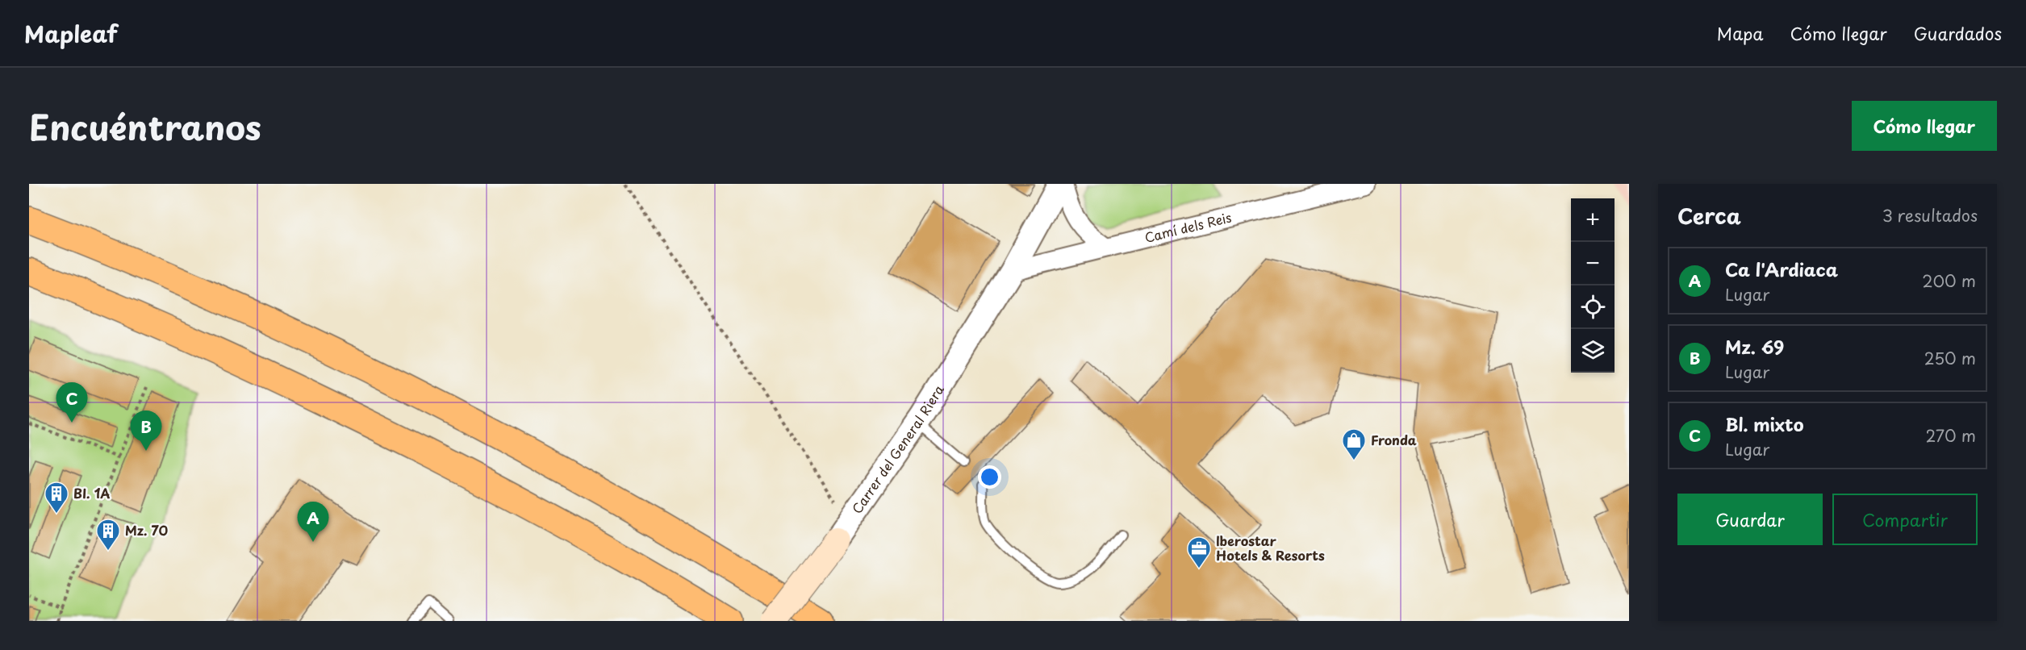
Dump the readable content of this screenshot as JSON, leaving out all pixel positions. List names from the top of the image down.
{
  "streets": {
    "main road": ["Carrer del General Riera"],
    "street": ["Camí dels Reis"]
  },
  "crossings": [
    ["Camí dels Reis", "Carrer del General Riera"]
  ],
  "places": {
    "shop": ["Fronda"],
    "building": ["BI. 1A", "Mz. 70"],
    "office": ["Iberostar Hotels & Resorts"]
  },
  "page": {
    "header": "Mapleaf",
    "nav": ["Mapa", "Cómo llegar", "Guardados"],
    "title": "Encuéntranos",
    "buttons": [
      "Cómo llegar",
      ["Guardar", "Compartir"]
    ],
    "heading": ["Cerca", "3 resultados"],
    "map_buttons": ["+", "−"],
    "list": [
      {
        "mark": "A",
        "name": "Ca l'Ardiaca",
        "note": "Lugar",
        "value": "200 m"
      },
      {
        "mark": "B",
        "name": "Mz. 69",
        "note": "Lugar",
        "value": "250 m"
      },
      {
        "mark": "C",
        "name": "Bl. mixto",
        "note": "Lugar",
        "value": "270 m"
      }
    ],
    "pins": ["C", "B", "A"]
  }
}
